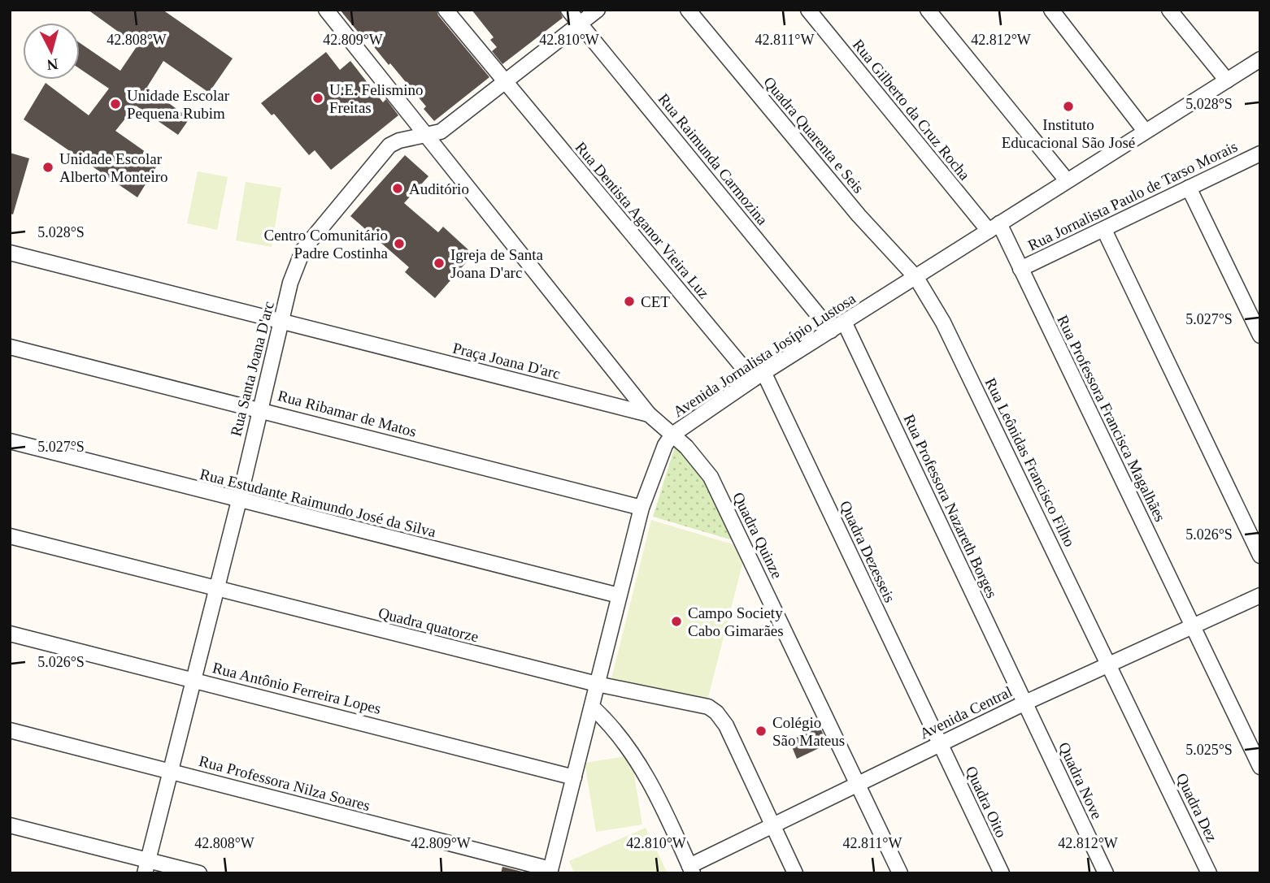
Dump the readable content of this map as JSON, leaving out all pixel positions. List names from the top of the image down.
{
  "streets": {
    "street": [
      "Rua Gilberto da Cruz Rocha",
      "Quadra Quarenta e Seis",
      "Rua Raimunda Carmozina",
      "Rua Jornalista Paulo de Tarso Morais",
      "Rua Dentista Aganor Vieira Luz",
      "Avenida Jornalista Josípio Lustosa",
      "Praça Joana D'arc",
      "Rua Santa Joana D'arc",
      "Rua Ribamar de Matos",
      "Rua Professora Francisca Magalhães",
      "Rua Leônidas Francisco Filho",
      "Rua Estudante Raimundo José da Silva",
      "Rua Professora Nazareth Borges",
      "Quadra Quinze",
      "Quadra Dezesseis",
      "Quadra quatorze",
      "Rua Antônio Ferreira Lopes",
      "Avenida Central",
      "Quadra Nove",
      "Rua Professora Nilza Soares",
      "Quadra Oito",
      "Quadra Dez"
    ]
  },
  "crossings": [
    ["Rua Gilberto da Cruz Rocha", "Avenida Jornalista Josípio Lustosa"],
    ["Rua Gilberto da Cruz Rocha", "Rua Professora Francisca Magalhães"],
    ["Quadra Quarenta e Seis", "Avenida Jornalista Josípio Lustosa"],
    ["Quadra Quarenta e Seis", "Rua Leônidas Francisco Filho"],
    ["Rua Raimunda Carmozina", "Avenida Jornalista Josípio Lustosa"],
    ["Rua Raimunda Carmozina", "Rua Santa Joana D'arc"],
    ["Rua Jornalista Paulo de Tarso Morais", "Rua Professora Francisca Magalhães"],
    ["Rua Dentista Aganor Vieira Luz", "Avenida Jornalista Josípio Lustosa"],
    ["Rua Dentista Aganor Vieira Luz", "Rua Santa Joana D'arc"],
    ["Rua Dentista Aganor Vieira Luz", "Quadra Dezesseis"],
    ["Avenida Jornalista Josípio Lustosa", "Rua Ribamar de Matos"],
    ["Avenida Jornalista Josípio Lustosa", "Rua Professora Francisca Magalhães"],
    ["Avenida Jornalista Josípio Lustosa", "Rua Leônidas Francisco Filho"],
    ["Avenida Jornalista Josípio Lustosa", "Rua Estudante Raimundo José da Silva"],
    ["Avenida Jornalista Josípio Lustosa", "Rua Professora Nazareth Borges"],
    ["Avenida Jornalista Josípio Lustosa", "Quadra Quinze"],
    ["Avenida Jornalista Josípio Lustosa", "Quadra Dezesseis"],
    ["Avenida Jornalista Josípio Lustosa", "Quadra quatorze"],
    ["Avenida Jornalista Josípio Lustosa", "Rua Antônio Ferreira Lopes"],
    ["Avenida Jornalista Josípio Lustosa", "Rua Professora Nilza Soares"],
    ["Praça Joana D'arc", "Rua Santa Joana D'arc"],
    ["Praça Joana D'arc", "Quadra Quinze"],
    ["Rua Santa Joana D'arc", "Rua Ribamar de Matos"],
    ["Rua Santa Joana D'arc", "Rua Estudante Raimundo José da Silva"],
    ["Rua Santa Joana D'arc", "Quadra quatorze"],
    ["Rua Santa Joana D'arc", "Rua Antônio Ferreira Lopes"],
    ["Rua Santa Joana D'arc", "Rua Professora Nilza Soares"],
    ["Rua Professora Francisca Magalhães", "Avenida Central"],
    ["Rua Leônidas Francisco Filho", "Avenida Central"],
    ["Rua Leônidas Francisco Filho", "Quadra Dez"],
    ["Rua Professora Nazareth Borges", "Avenida Central"],
    ["Rua Professora Nazareth Borges", "Quadra Nove"],
    ["Quadra Quinze", "Avenida Central"],
    ["Quadra Dezesseis", "Avenida Central"],
    ["Quadra Dezesseis", "Quadra Oito"],
    ["Quadra quatorze", "Avenida Central"],
    ["Avenida Central", "Quadra Nove"],
    ["Avenida Central", "Quadra Oito"],
    ["Avenida Central", "Quadra Dez"]
  ],
  "places": [
    "U.E. Felismino Freitas",
    "Unidade Escolar Pequena Rubim",
    "Instituto Educacional São José",
    "Unidade Escolar Alberto Monteiro",
    "Auditório",
    "Centro Comunitário Padre Costinha",
    "Igreja de Santa Joana D'arc",
    "CET",
    "Campo Society Cabo Gimarães",
    "Colégio São Mateus"
  ],
  "north": "bottom",
  "coordinates": [
    "42.808°W",
    "42.809°W",
    "42.810°W",
    "42.811°W",
    "42.812°W",
    "5.028°S",
    "5.027°S",
    "5.026°S",
    "5.025°S"
  ]
}
